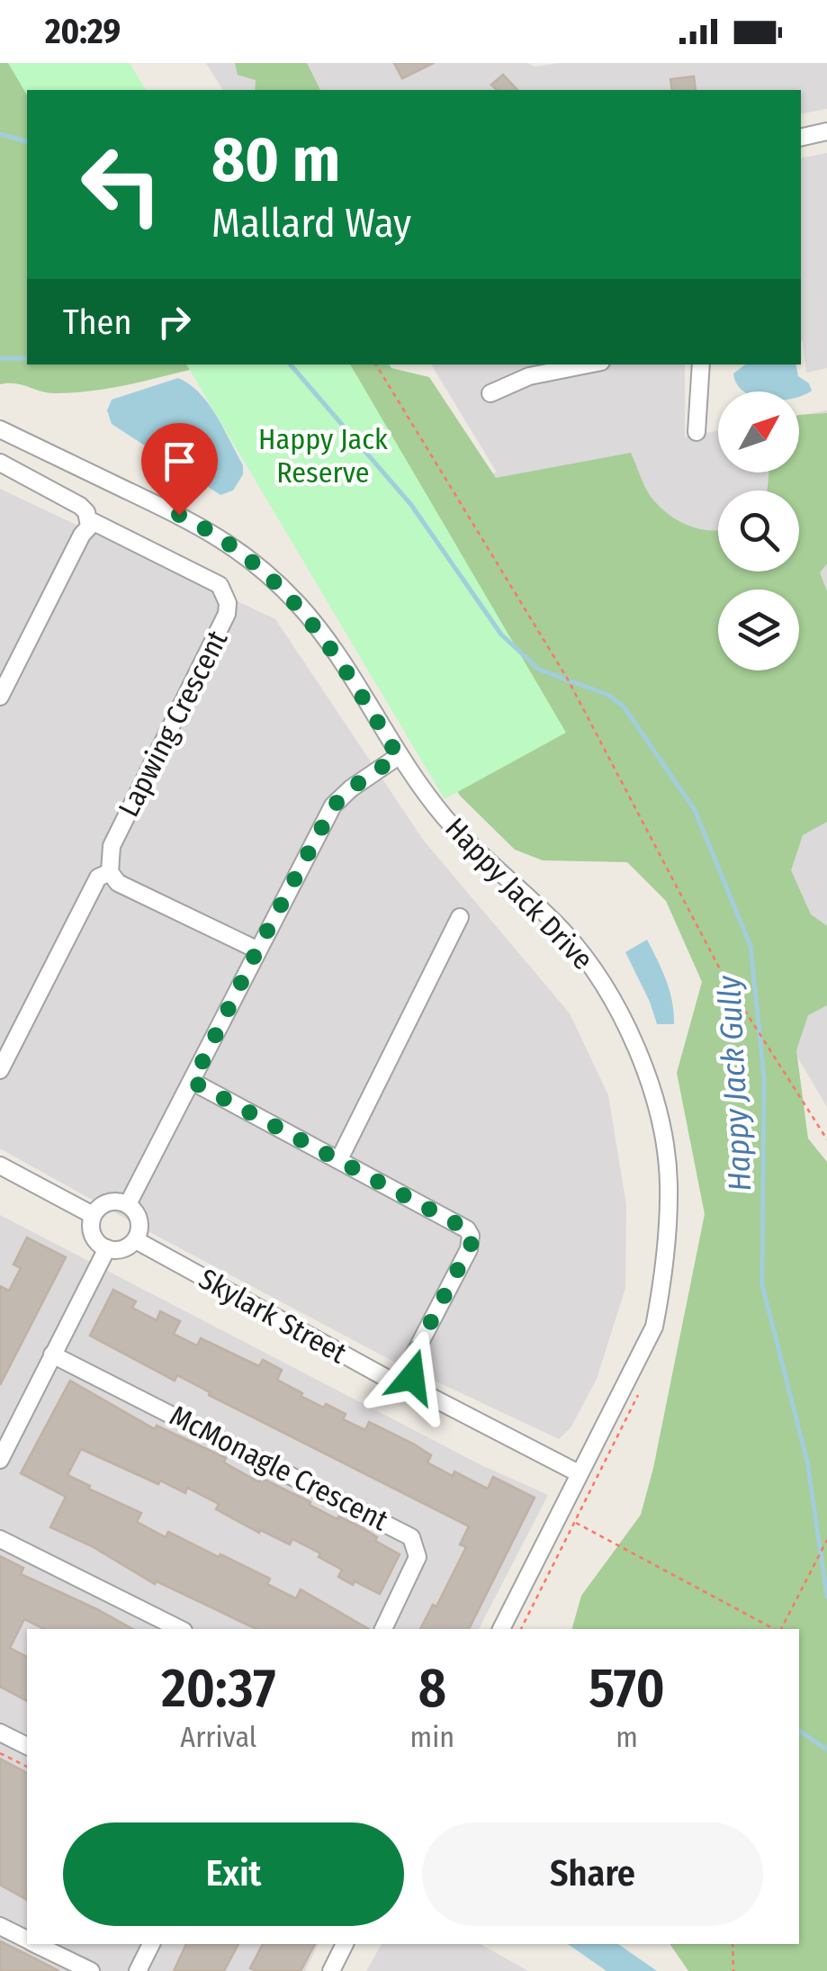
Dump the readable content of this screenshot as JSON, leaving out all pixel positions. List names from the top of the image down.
{
  "streets": {
    "street": [
      "Lapwing Crescent",
      "Happy Jack Drive",
      "Skylark Street",
      "McMonagle Crescent"
    ]
  },
  "water": ["Happy Jack Gully"],
  "parks": ["Happy Jack Reserve"],
  "north": "top right",
  "page": {
    "status": "20:29",
    "turn": ["80 m", "Mallard Way"],
    "then": "Then",
    "eta": [
      "20:37",
      "Arrival",
      "8",
      "min",
      "570",
      "m"
    ],
    "buttons": ["Exit", "Share"]
  }
}
